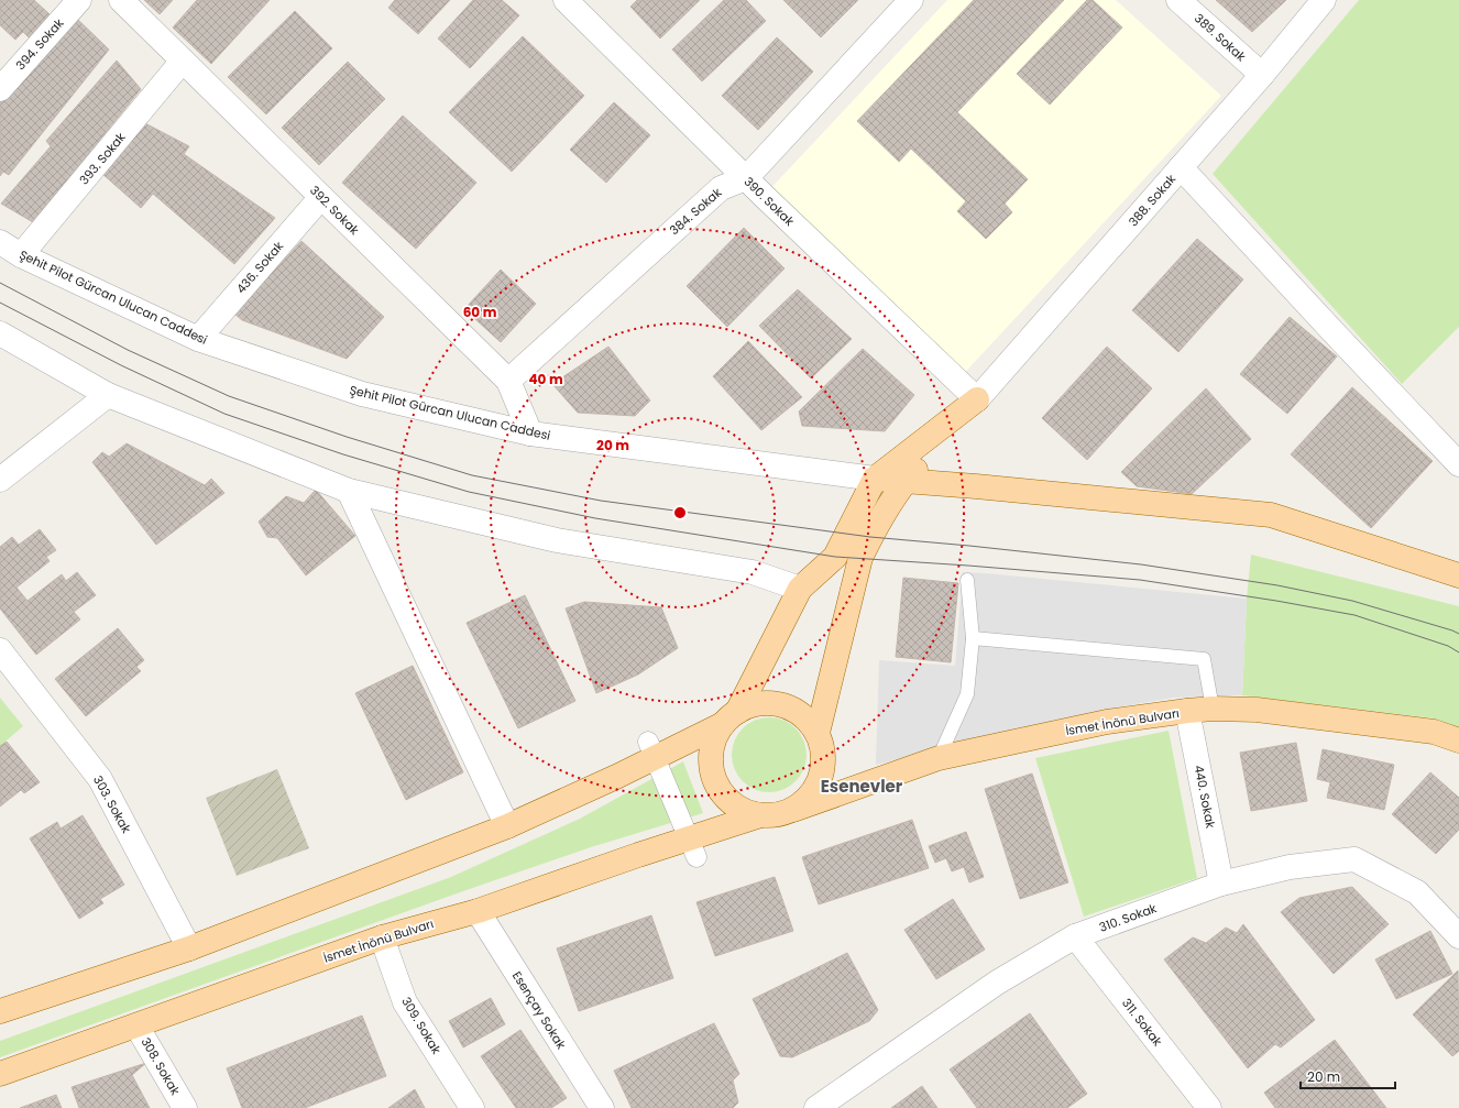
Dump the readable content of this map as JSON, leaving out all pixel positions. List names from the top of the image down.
{
  "streets": {
    "main road": ["İsmet İnönü Bulvarı"],
    "street": [
      "389. Sokak",
      "394. Sokak",
      "393. Sokak",
      "388. Sokak",
      "390. Sokak",
      "392. Sokak",
      "384. Sokak",
      "436. Sokak",
      "Şehit Pilot Gürcan Ulucan Caddesi",
      "440. Sokak",
      "303. Sokak",
      "310. Sokak",
      "Esençay Sokak",
      "311. Sokak",
      "309. Sokak",
      "308. Sokak"
    ]
  },
  "crossings": [
    ["389. Sokak", "388. Sokak"],
    ["393. Sokak", "392. Sokak"],
    ["393. Sokak", "Şehit Pilot Gürcan Ulucan Caddesi"],
    ["388. Sokak", "390. Sokak"],
    ["390. Sokak", "384. Sokak"],
    ["392. Sokak", "384. Sokak"],
    ["392. Sokak", "436. Sokak"],
    ["392. Sokak", "Şehit Pilot Gürcan Ulucan Caddesi"],
    ["436. Sokak", "Şehit Pilot Gürcan Ulucan Caddesi"],
    ["İsmet İnönü Bulvarı", "440. Sokak"],
    ["İsmet İnönü Bulvarı", "Esençay Sokak"],
    ["İsmet İnönü Bulvarı", "309. Sokak"],
    ["İsmet İnönü Bulvarı", "308. Sokak"],
    ["440. Sokak", "310. Sokak"],
    ["310. Sokak", "311. Sokak"]
  ],
  "districts": ["Esenevler"],
  "scale_bar": "20 m",
  "rings": ["60 m", "40 m", "20 m"]
}
